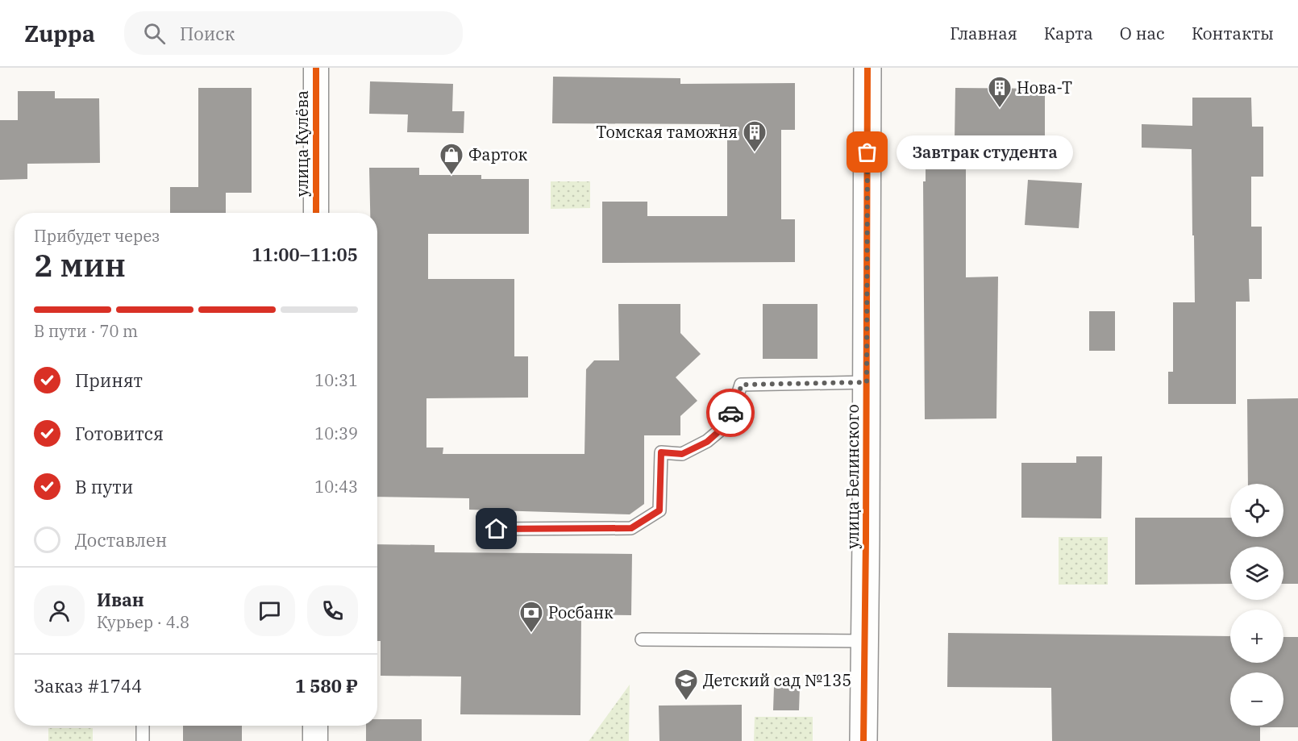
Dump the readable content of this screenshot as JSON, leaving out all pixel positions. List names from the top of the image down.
{
  "streets": {
    "street": ["улица Кулёва", "улица Белинского"]
  },
  "places": {
    "building": ["Нова-Т", "Томская таможня"],
    "other": ["Завтрак студента"],
    "shop": ["Фарток"],
    "bank": ["Росбанк"],
    "school or university": ["Детский сад №135"]
  },
  "page": {
    "header": "Zuppa",
    "search": "Поиск",
    "nav": [
      "Главная",
      "Карта",
      "О нас",
      "Контакты"
    ],
    "bubble": "Завтрак студента",
    "heading": ["2 мин", "Прибудет через", "11:00–11:05"],
    "panel": [
      "Иван",
      "Курьер · 4.8",
      "Заказ #1744",
      "1 580 ₽"
    ],
    "bar": "В пути · 70 m",
    "list": [
      ["Принят", "10:31"],
      ["Готовится", "10:39"],
      ["В пути", "10:43"],
      "Доставлен"
    ],
    "map_buttons": ["+", "−"]
  }
}
